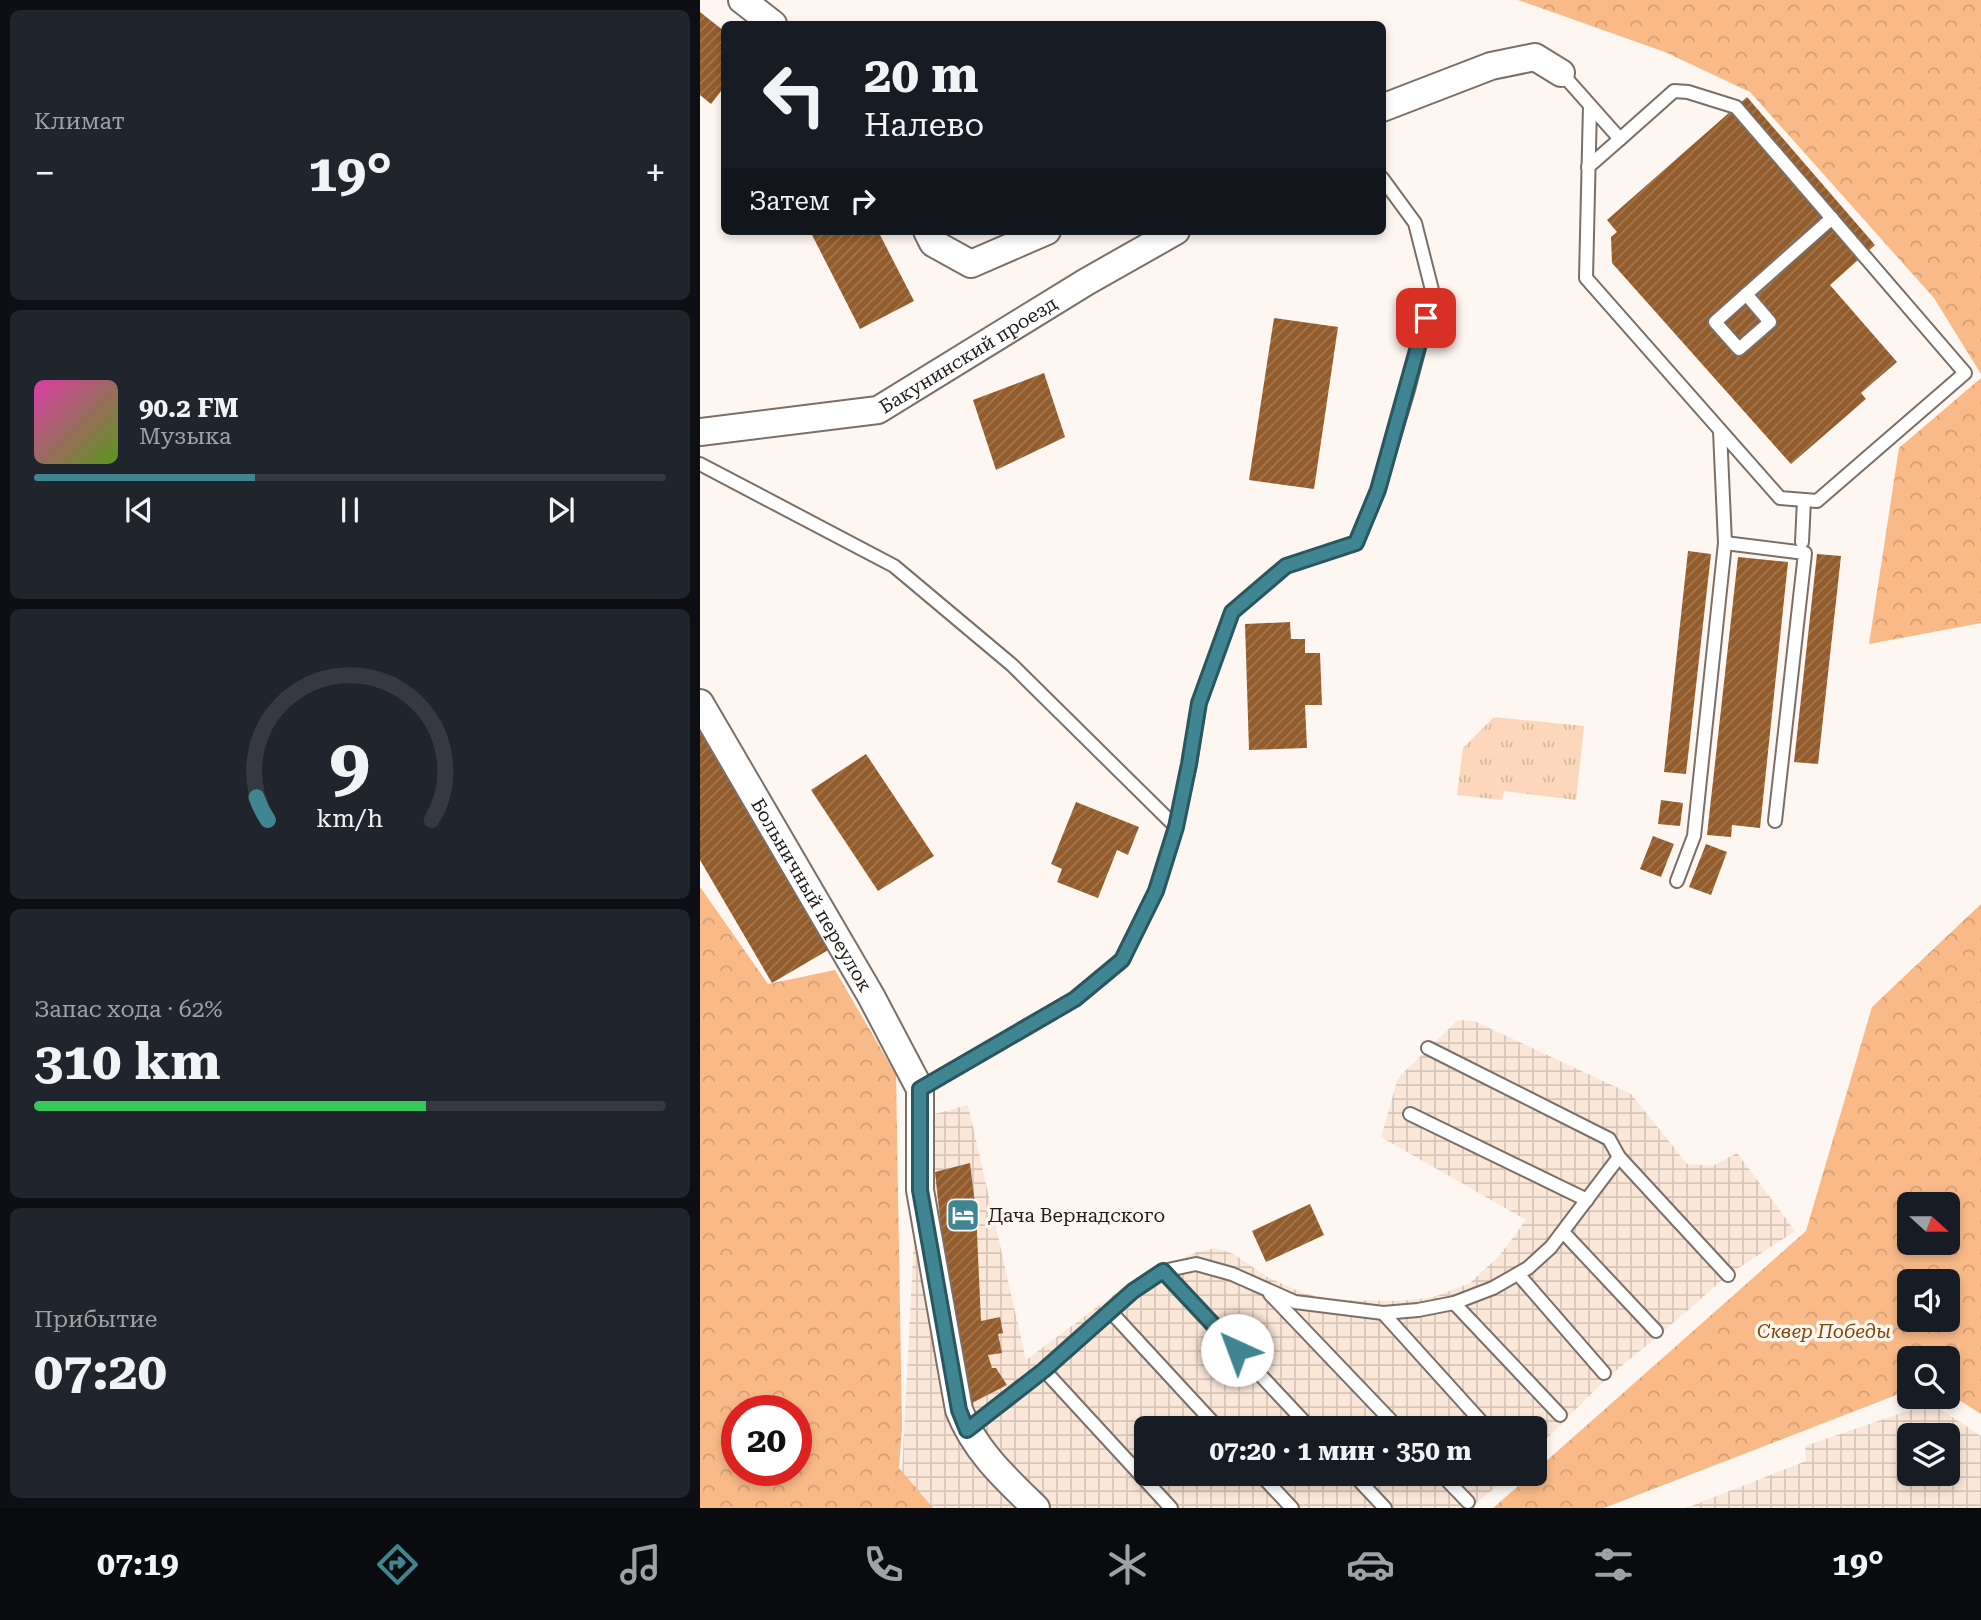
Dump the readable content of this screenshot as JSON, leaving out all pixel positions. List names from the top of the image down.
{
  "streets": {
    "street": ["Бакунинский проезд", "Больничный переулок"]
  },
  "parks": ["Сквер Победы"],
  "places": {
    "hotel": ["Дача Вернадского"]
  },
  "north": "right",
  "page": {
    "tile": [
      "Климат",
      ["Запас хода · 62%", "310 km"],
      ["Прибытие", "07:20"]
    ],
    "turn": ["20 m", "Налево"],
    "heat": ["−", "19°", "+"],
    "then": "Затем",
    "song": ["90.2 FM", "Музыка"],
    "limit": "20",
    "trip": "07:20 · 1 мин · 350 m",
    "tabs": ["07:19", "19°"],
    "gauge": ["9", "km/h"]
  }
}
